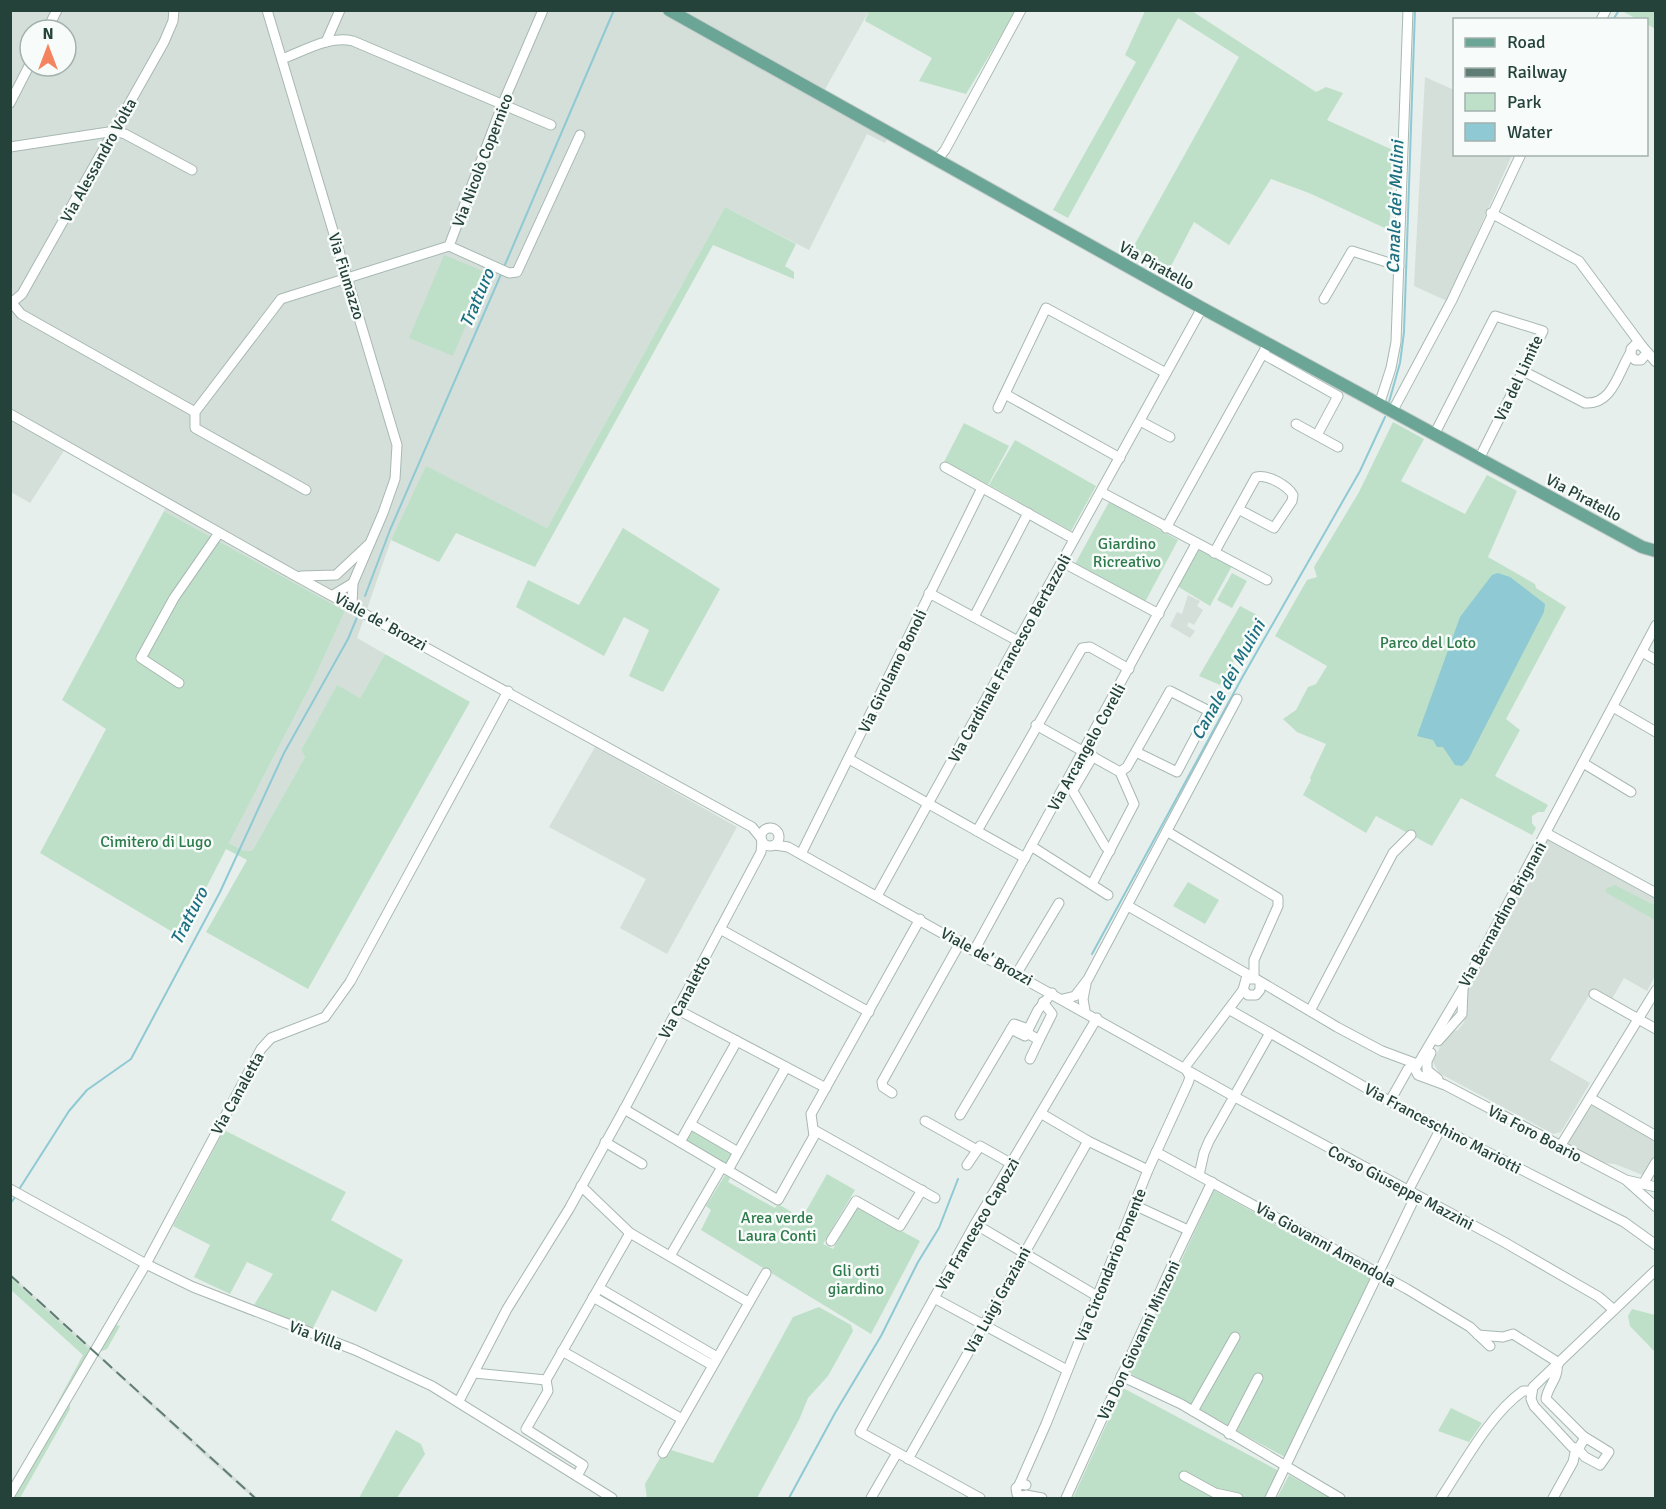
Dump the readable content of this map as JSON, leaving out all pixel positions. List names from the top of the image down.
{
  "streets": {
    "main road": ["Via Piratello"],
    "street": [
      "Via Alessandro Volta",
      "Via Nicolò Copernico",
      "Via Fiumazzo",
      "Via del Limite",
      "Viale de' Brozzi",
      "Via Cardinale Francesco Bertazzoli",
      "Via Girolamo Bonoli",
      "Via Arcangelo Corelli",
      "Via Bernardino Brignani",
      "Via Canaletto",
      "Via Canaletta",
      "Via Franceschino Mariotti",
      "Via Foro Boario",
      "Corso Giuseppe Mazzini",
      "Via Francesco Capozzi",
      "Via Giovanni Amendola",
      "Via Circondario Ponente",
      "Via Luigi Graziani",
      "Via Villa",
      "Via Don Giovanni Minzoni"
    ]
  },
  "crossings": [
    ["Via Nicolò Copernico", "Via Fiumazzo"],
    ["Via Piratello", "Via del Limite"],
    ["Via Piratello", "Via Cardinale Francesco Bertazzoli"],
    ["Via Fiumazzo", "Viale de' Brozzi"],
    ["Viale de' Brozzi", "Via Cardinale Francesco Bertazzoli"],
    ["Viale de' Brozzi", "Via Girolamo Bonoli"],
    ["Viale de' Brozzi", "Via Arcangelo Corelli"],
    ["Viale de' Brozzi", "Via Canaletto"],
    ["Viale de' Brozzi", "Via Canaletta"],
    ["Viale de' Brozzi", "Corso Giuseppe Mazzini"],
    ["Viale de' Brozzi", "Via Francesco Capozzi"],
    ["Viale de' Brozzi", "Via Circondario Ponente"],
    ["Via Bernardino Brignani", "Via Foro Boario"],
    ["Via Canaletto", "Via Villa"],
    ["Via Canaletta", "Via Villa"],
    ["Corso Giuseppe Mazzini", "Via Circondario Ponente"],
    ["Via Giovanni Amendola", "Via Circondario Ponente"],
    ["Via Giovanni Amendola", "Via Don Giovanni Minzoni"]
  ],
  "water": ["Canale dei Mulini", "Tratturo"],
  "parks": [
    "Giardino Ricreativo",
    "Parco del Loto",
    "Cimitero di Lugo",
    "Area verde Laura Conti",
    "Gli orti giardino"
  ],
  "legend": [
    "Road",
    "Railway",
    "Park",
    "Water"
  ],
  "north": "top"
}
